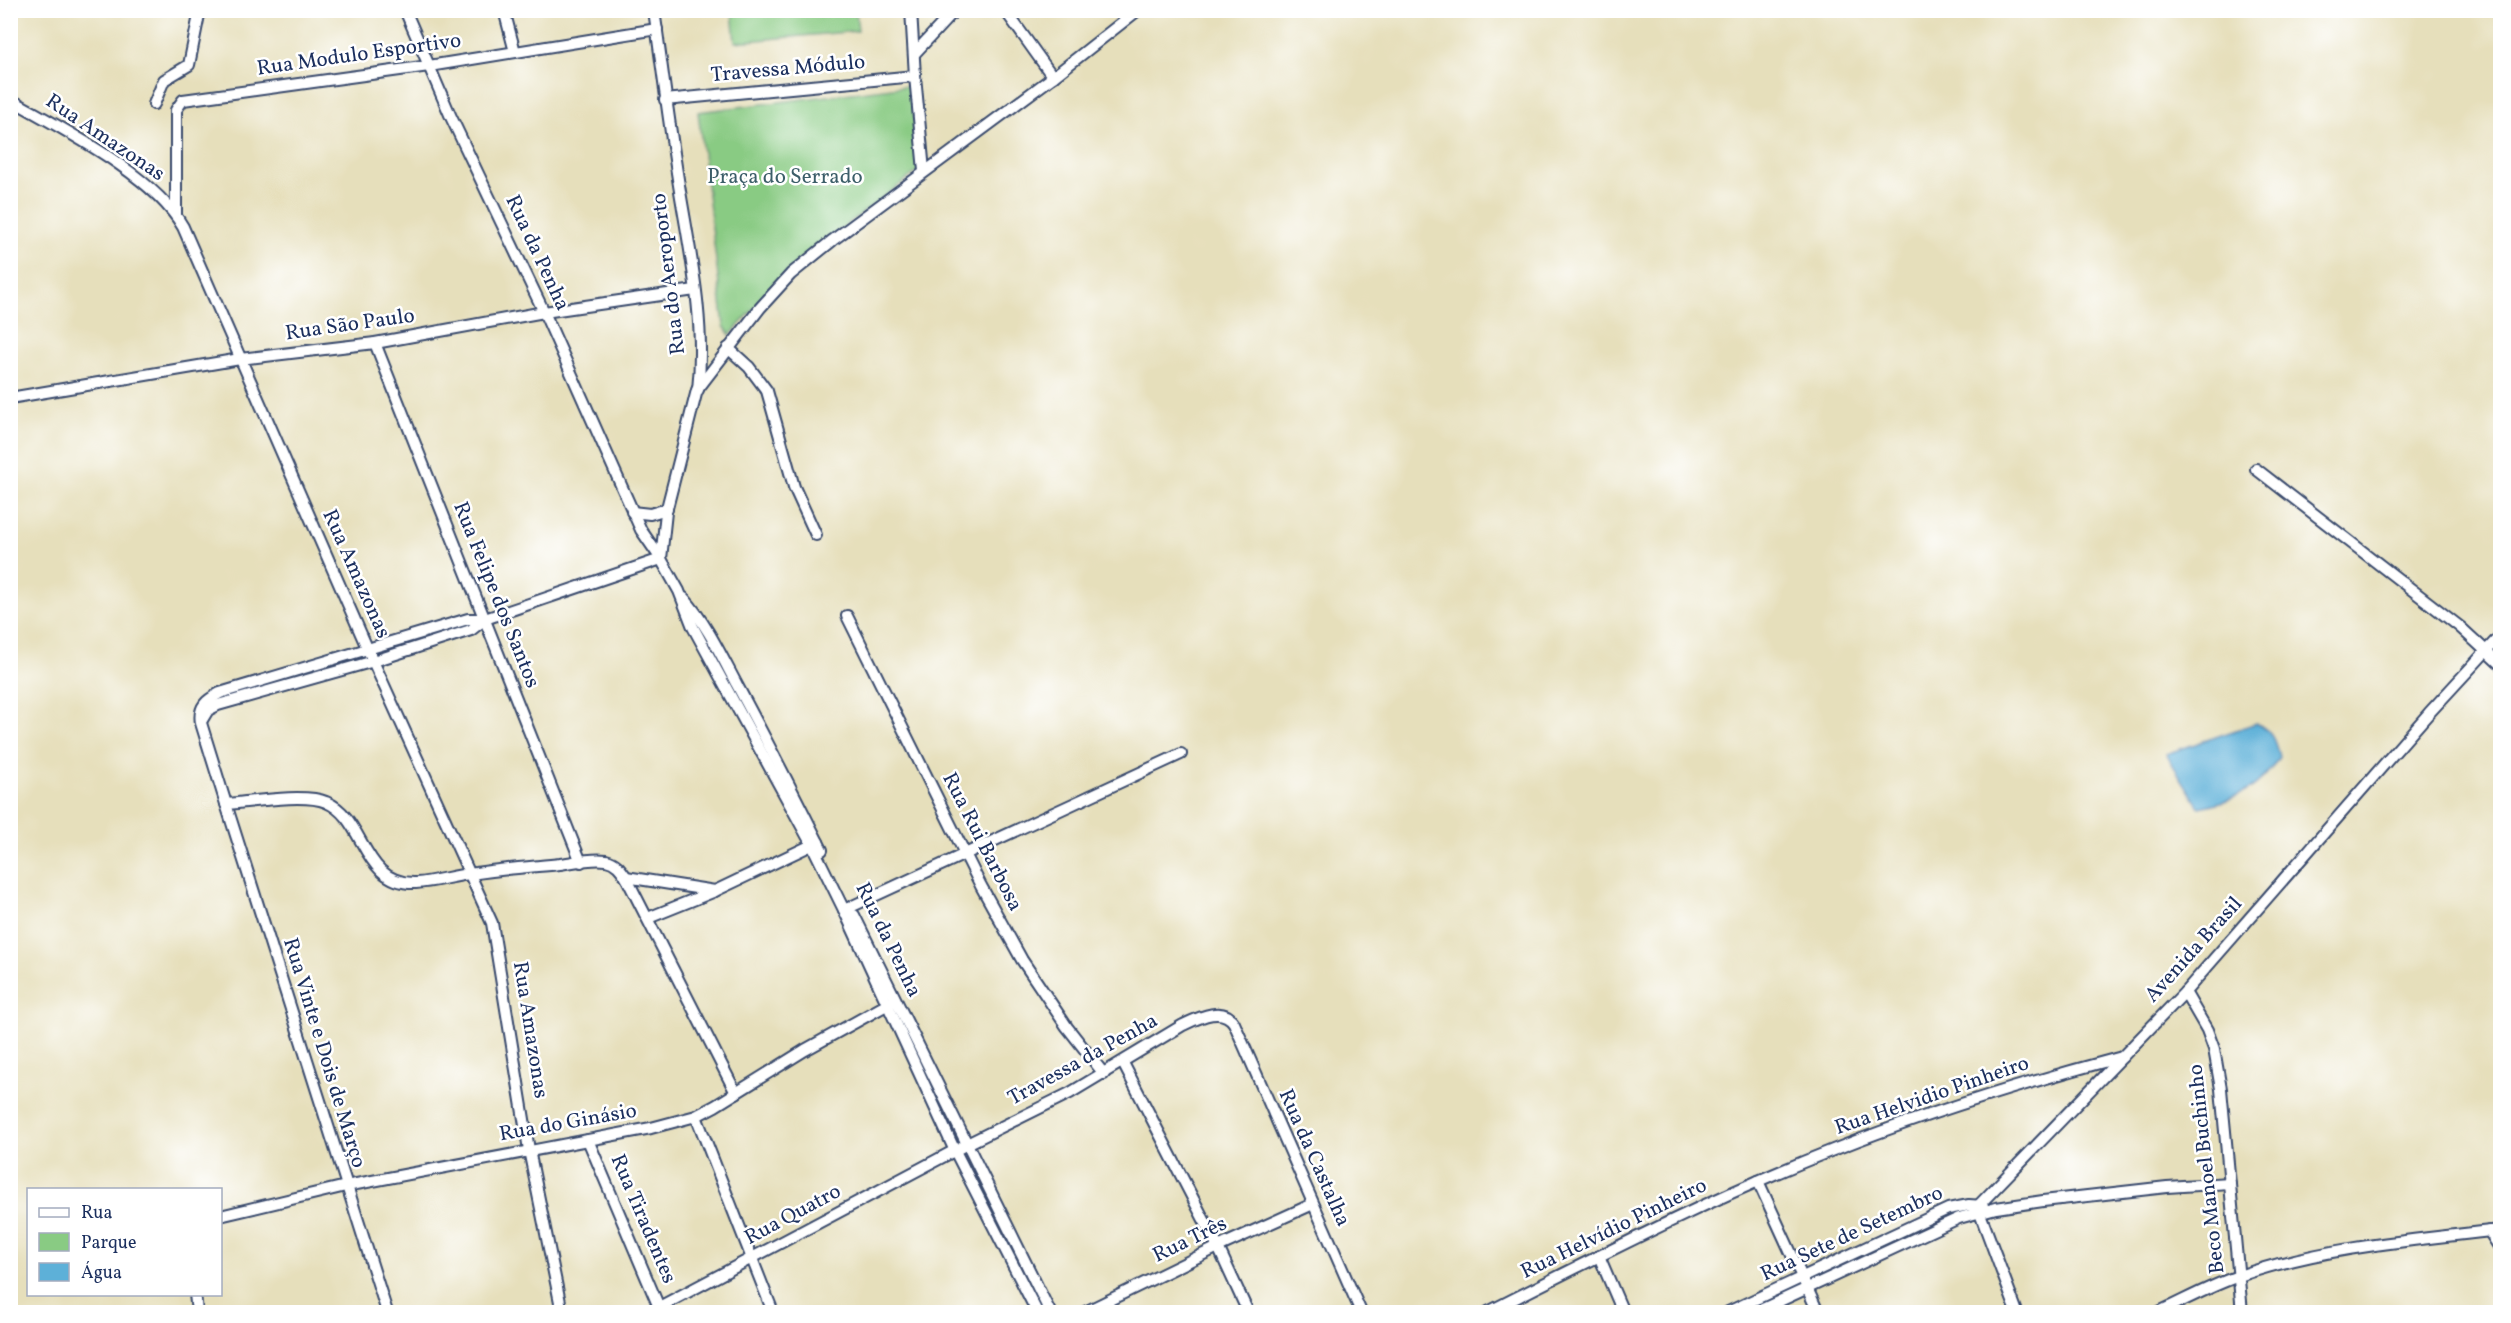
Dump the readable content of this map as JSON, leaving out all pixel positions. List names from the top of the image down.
{
  "streets": {
    "street": [
      "Rua Modulo Esportivo",
      "Travessa Módulo",
      "Rua Amazonas",
      "Rua da Penha",
      "Rua do Aeroporto",
      "Rua São Paulo",
      "Rua Felipe dos Santos",
      "Rua Rui Barbosa",
      "Avenida Brasil",
      "Rua Vinte e Dois de Março",
      "Travessa da Penha",
      "Rua Helvidio Pinheiro",
      "Rua do Ginásio",
      "Rua da Castalha",
      "Beco Manoel Buchinho",
      "Rua Quatro",
      "Rua Tiradentes",
      "Rua Helvídio Pinheiro",
      "Rua Sete de Setembro",
      "Rua Três"
    ]
  },
  "crossings": [
    ["Rua Modulo Esportivo", "Rua Amazonas"],
    ["Rua Modulo Esportivo", "Rua da Penha"],
    ["Rua Modulo Esportivo", "Rua do Aeroporto"],
    ["Travessa Módulo", "Rua do Aeroporto"],
    ["Rua Amazonas", "Rua São Paulo"],
    ["Rua Amazonas", "Rua do Ginásio"],
    ["Rua da Penha", "Rua São Paulo"],
    ["Rua da Penha", "Travessa da Penha"],
    ["Rua da Penha", "Rua do Ginásio"],
    ["Rua da Penha", "Rua Quatro"],
    ["Rua do Aeroporto", "Rua São Paulo"],
    ["Rua São Paulo", "Rua Felipe dos Santos"],
    ["Rua Rui Barbosa", "Travessa da Penha"],
    ["Avenida Brasil", "Rua Helvidio Pinheiro"],
    ["Avenida Brasil", "Beco Manoel Buchinho"],
    ["Avenida Brasil", "Rua Sete de Setembro"],
    ["Rua Vinte e Dois de Março", "Rua do Ginásio"],
    ["Travessa da Penha", "Rua da Castalha"],
    ["Travessa da Penha", "Rua Quatro"],
    ["Rua Helvidio Pinheiro", "Rua Helvídio Pinheiro"],
    ["Rua do Ginásio", "Rua Tiradentes"],
    ["Rua da Castalha", "Rua Três"],
    ["Beco Manoel Buchinho", "Rua Sete de Setembro"],
    ["Rua Quatro", "Rua Tiradentes"]
  ],
  "parks": ["Praça do Serrado"],
  "legend": ["Rua", "Parque", "Água"]
}
